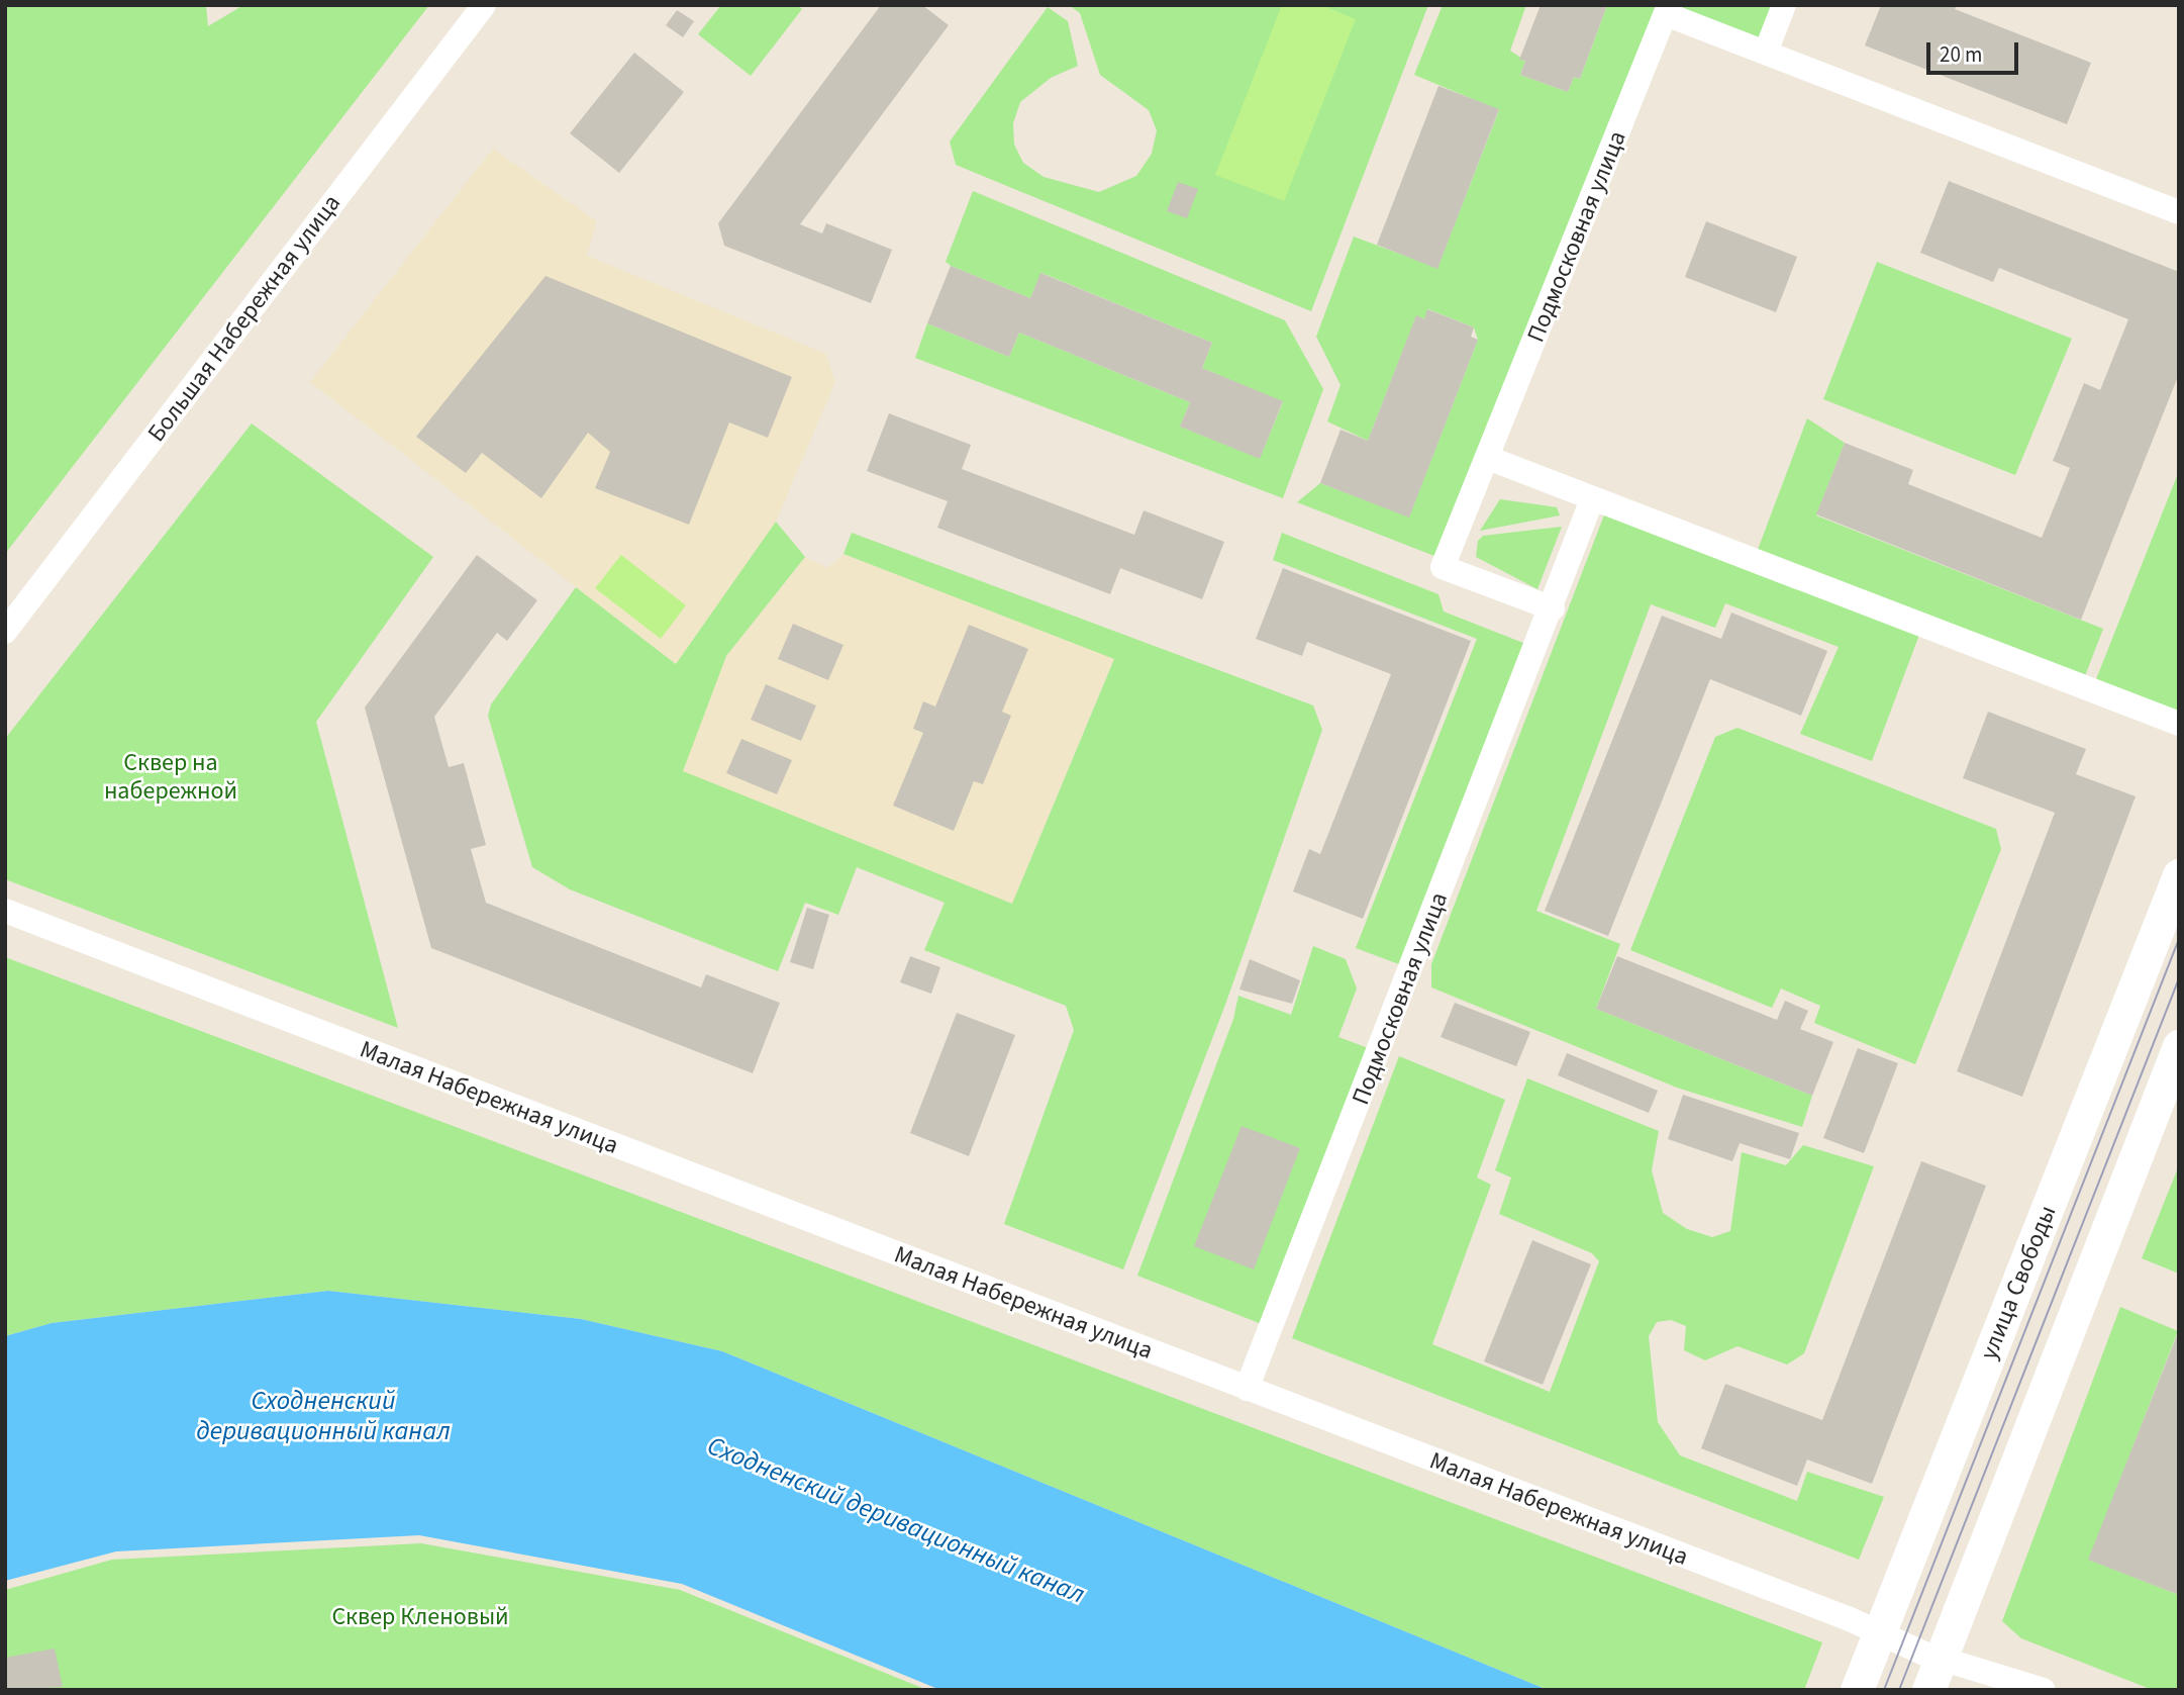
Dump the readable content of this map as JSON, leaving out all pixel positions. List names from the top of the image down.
{
  "streets": {
    "main road": ["улица Свободы"],
    "street": ["Подмосковная улица", "Большая Набережная улица", "Малая Набережная улица"]
  },
  "crossings": [
    ["Подмосковная улица", "Малая Набережная улица"],
    ["Малая Набережная улица", "улица Свободы"]
  ],
  "water": ["Сходненский деривационный канал"],
  "parks": ["Сквер на набережной", "Сквер Кленовый"],
  "scale_bar": "20 m"
}
